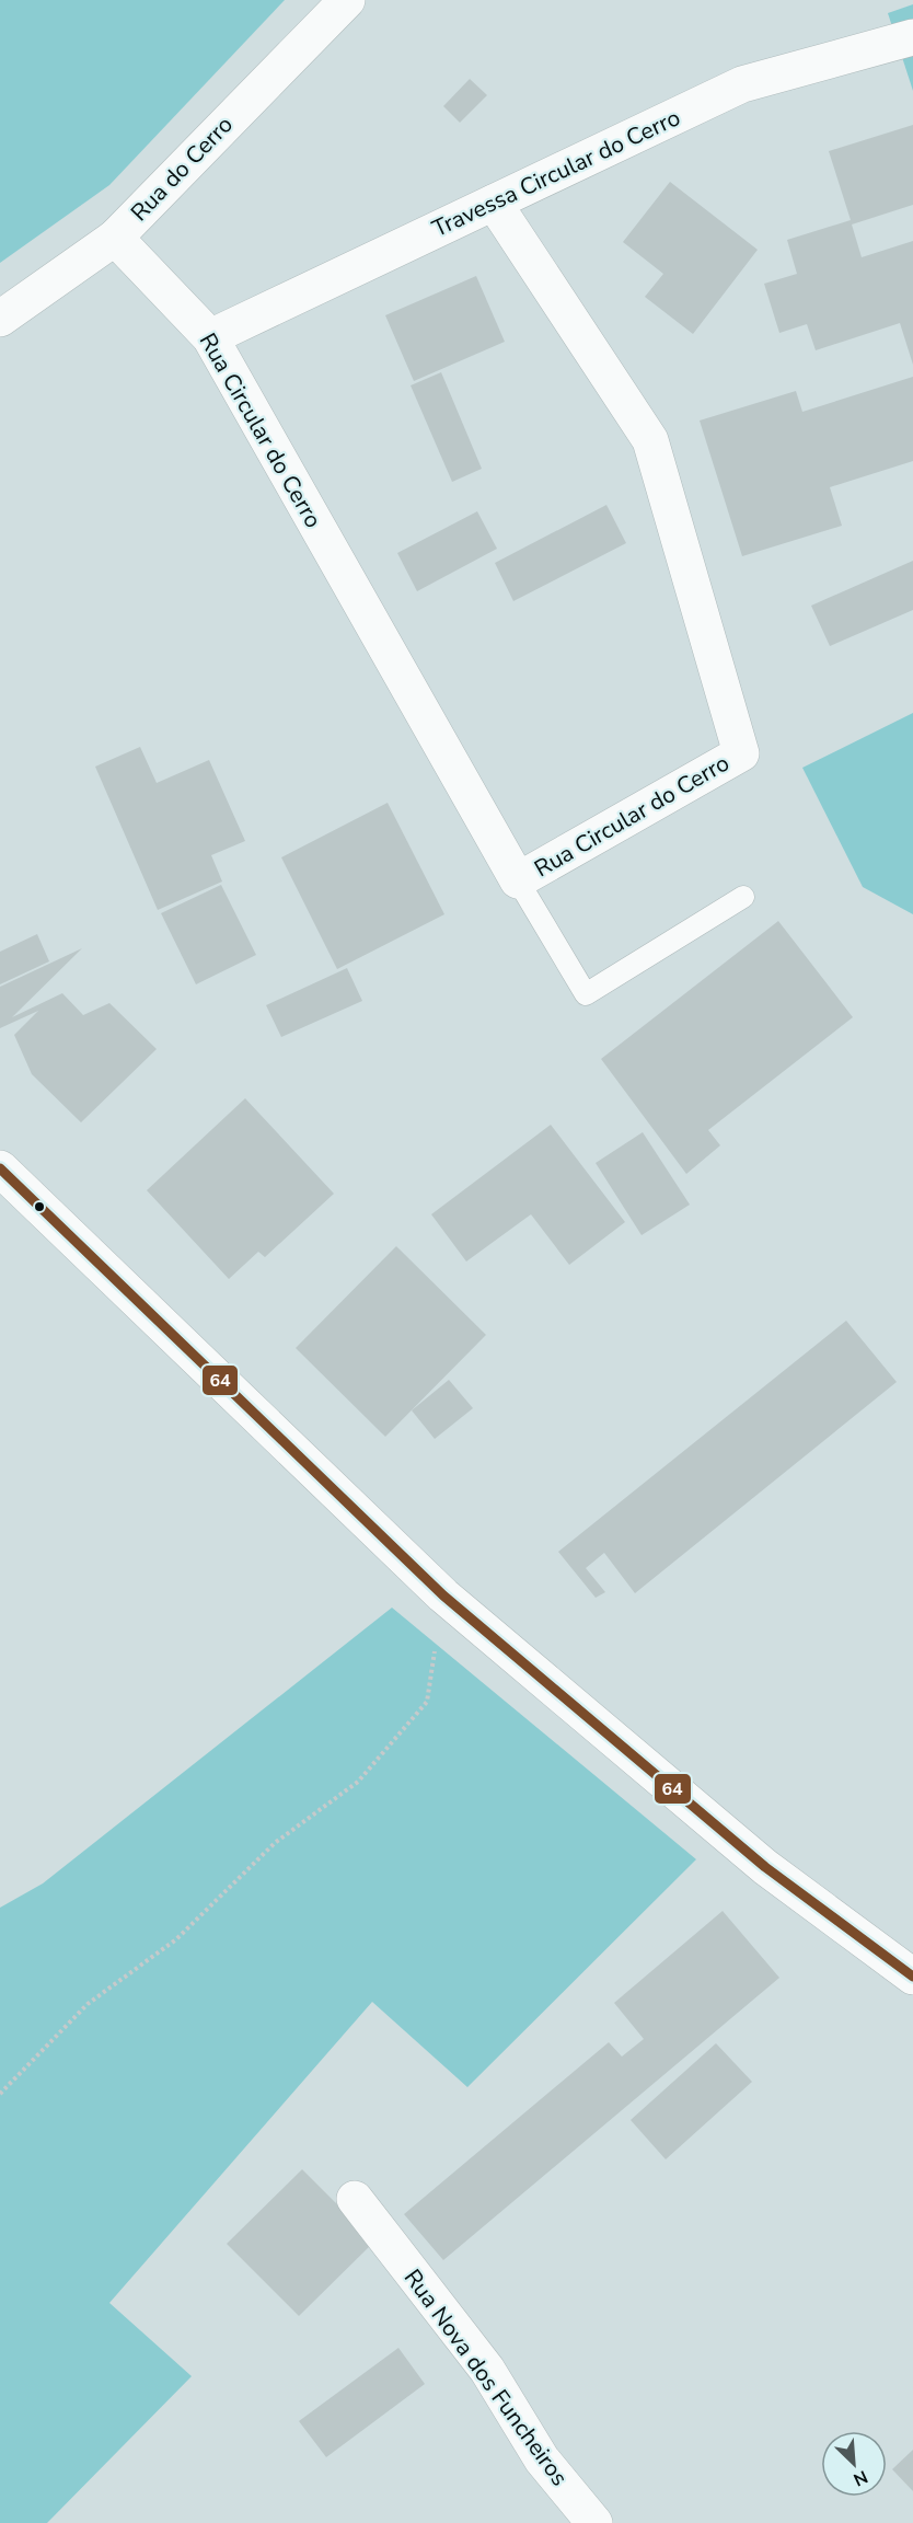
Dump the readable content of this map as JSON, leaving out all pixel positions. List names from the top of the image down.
{
  "streets": {
    "street": [
      "Rua do Cerro",
      "Travessa Circular do Cerro",
      "Rua Circular do Cerro",
      "Rua Nova dos Funcheiros"
    ]
  },
  "crossings": [
    ["Rua do Cerro", "Rua Circular do Cerro"],
    ["Travessa Circular do Cerro", "Rua Circular do Cerro"]
  ],
  "lines": ["transit line 64"],
  "north": "bottom right"
}
